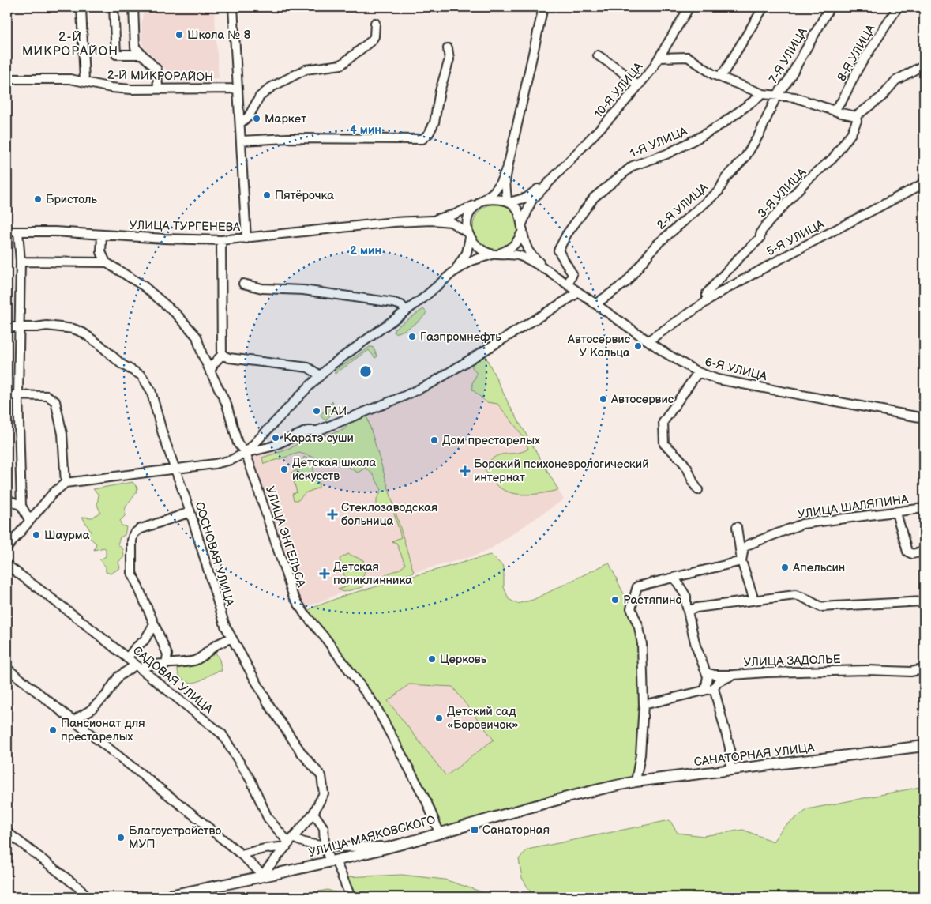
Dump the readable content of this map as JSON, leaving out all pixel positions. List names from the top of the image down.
{
  "streets": {
    "main road": ["САНАТОРНАЯ УЛИЦА", "УЛИЦА МАЯКОВСКОГО"],
    "street": [
      "8-Я УЛИЦА",
      "7-Я УЛИЦА",
      "2-Й МИКРОРАЙОН",
      "10-Я УЛИЦА",
      "1-Я УЛИЦА",
      "3-Я УЛИЦА",
      "2-Я УЛИЦА",
      "УЛИЦА ТУРГЕНЕВА",
      "5-Я УЛИЦА",
      "6-Я УЛИЦА",
      "УЛИЦА ШАЛЯПИНА",
      "УЛИЦА ЭНГЕЛЬСА",
      "СОСНОВАЯ УЛИЦА",
      "УЛИЦА ЗАДОЛЬЕ",
      "САДОВАЯ УЛИЦА"
    ]
  },
  "crossings": [
    ["7-Я УЛИЦА", "2-Я УЛИЦА"],
    ["10-Я УЛИЦА", "УЛИЦА ТУРГЕНЕВА"],
    ["1-Я УЛИЦА", "6-Я УЛИЦА"],
    ["3-Я УЛИЦА", "5-Я УЛИЦА"],
    ["2-Я УЛИЦА", "6-Я УЛИЦА"],
    ["5-Я УЛИЦА", "6-Я УЛИЦА"],
    ["УЛИЦА ЭНГЕЛЬСА", "УЛИЦА МАЯКОВСКОГО"],
    ["СОСНОВАЯ УЛИЦА", "САДОВАЯ УЛИЦА"],
    ["СОСНОВАЯ УЛИЦА", "УЛИЦА МАЯКОВСКОГО"],
    ["САНАТОРНАЯ УЛИЦА", "УЛИЦА МАЯКОВСКОГО"]
  ],
  "districts": ["2-Й МИКРОРАЙОН"],
  "places": {
    "other": [
      "Школа № 8",
      "Маркет",
      "Пятёрочка",
      "Бристоль",
      "Газпромнефть",
      "Автосервис У Кольца",
      "Автосервис",
      "ГАИ",
      "Каратэ суши",
      "Дом престарелых",
      "Детская школа искусств",
      "Шаурма",
      "Апельсин",
      "Растяпино",
      "Церковь",
      "Детский сад «Боровичок»",
      "Пансионат для престарелых",
      "Благоустройство МУП"
    ],
    "health": ["Борский психоневрологический интернат", "Стеклозаводская больница", "Детская поликлинника"],
    "transit": ["Санаторная"]
  },
  "rings": ["4 мин", "2 мин"]
}
